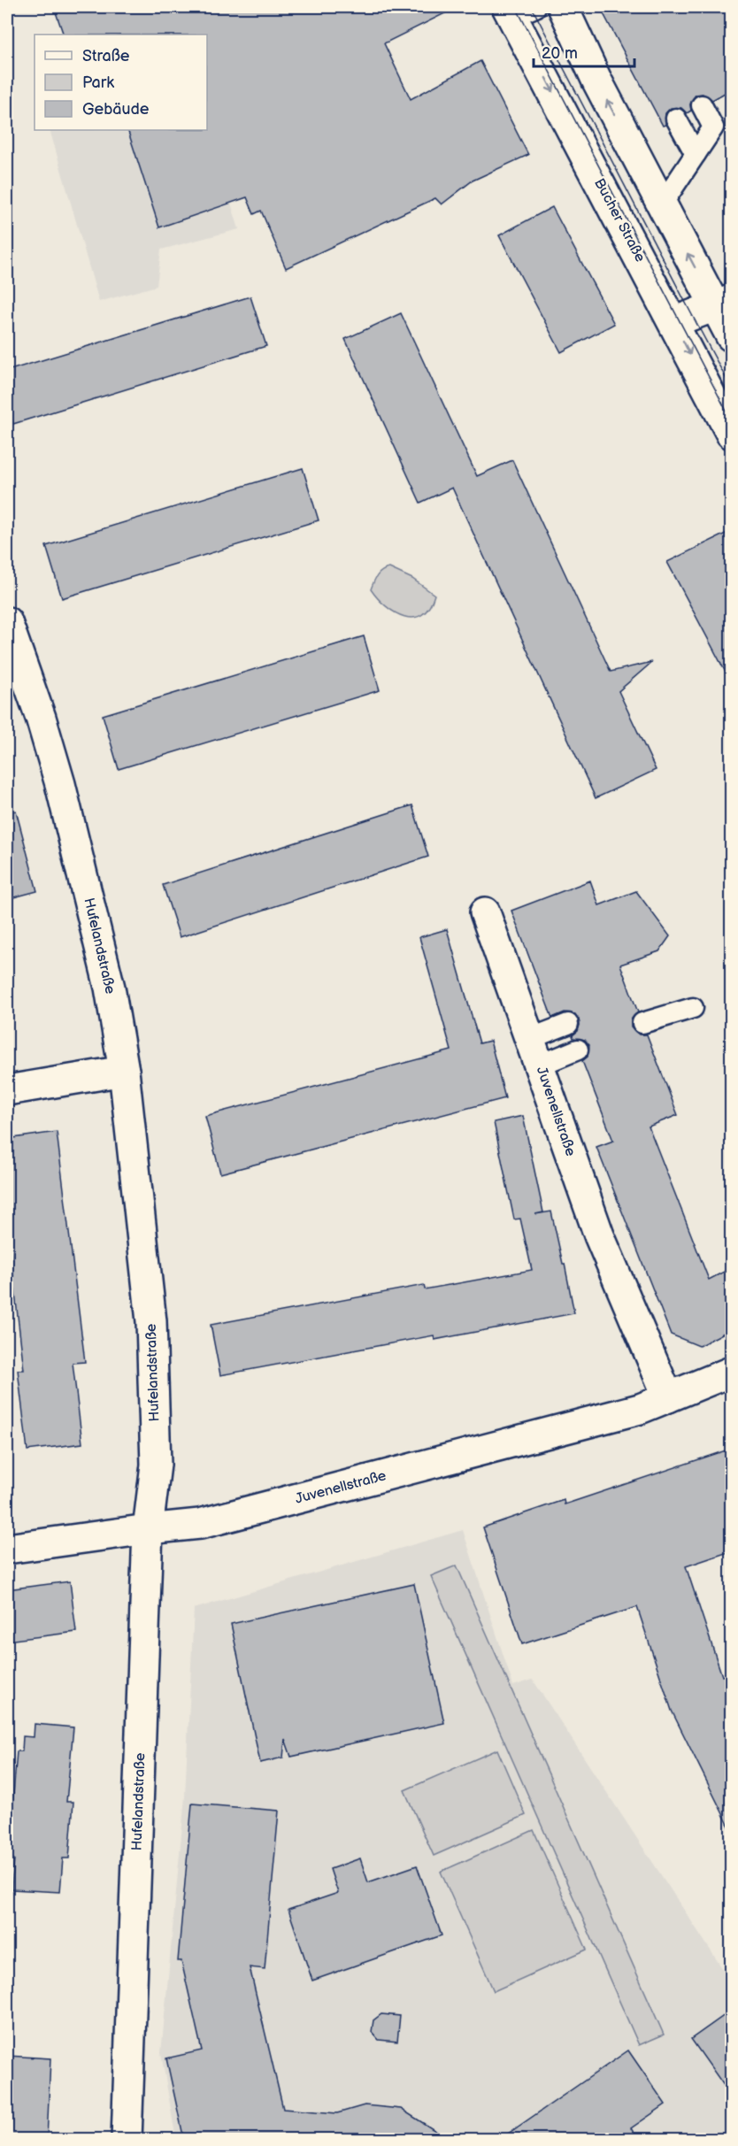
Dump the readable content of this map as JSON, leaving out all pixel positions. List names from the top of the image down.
{
  "streets": {
    "street": ["Bucher Straße", "Hufelandstraße", "Juvenellstraße"]
  },
  "crossings": [
    ["Hufelandstraße", "Juvenellstraße"]
  ],
  "legend": ["Straße", "Park", "Gebäude"],
  "scale_bar": "20 m"
}
